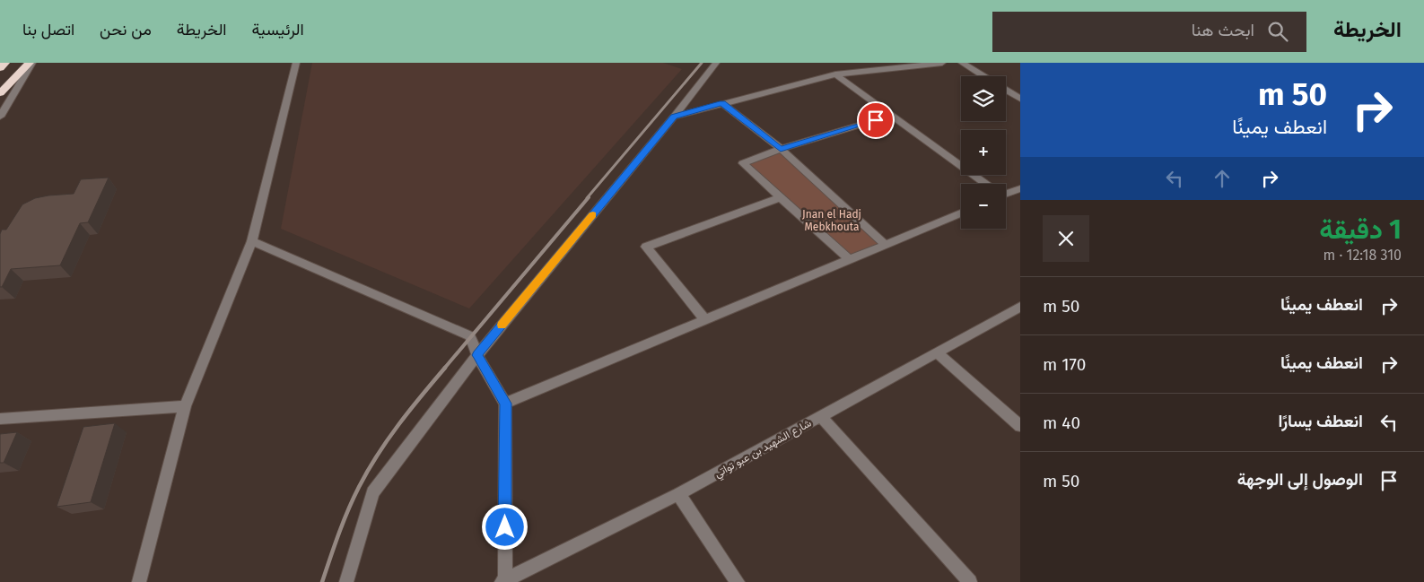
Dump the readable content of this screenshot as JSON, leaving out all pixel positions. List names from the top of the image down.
{
  "streets": {
    "street": ["شارع الشهيد بن عبو تواتي"]
  },
  "parks": ["Jnan el Hadj Mebkhouta"],
  "page": {
    "header": "الخريطة",
    "search": "ابحث هنا",
    "nav": [
      "الرئيسية",
      "الخريطة",
      "من نحن",
      "اتصل بنا"
    ],
    "turn": ["50 m", "انعطف يمينًا"],
    "map_buttons": ["+", "−"],
    "heading": ["1 دقيقة", "310 m · 12:18"],
    "list": [
      {
        "name": "انعطف يمينًا",
        "value": "50 m"
      },
      {
        "name": "انعطف يمينًا",
        "value": "170 m"
      },
      {
        "name": "انعطف يسارًا",
        "value": "40 m"
      },
      {
        "name": "الوصول إلى الوجهة",
        "value": "50 m"
      }
    ]
  }
}
